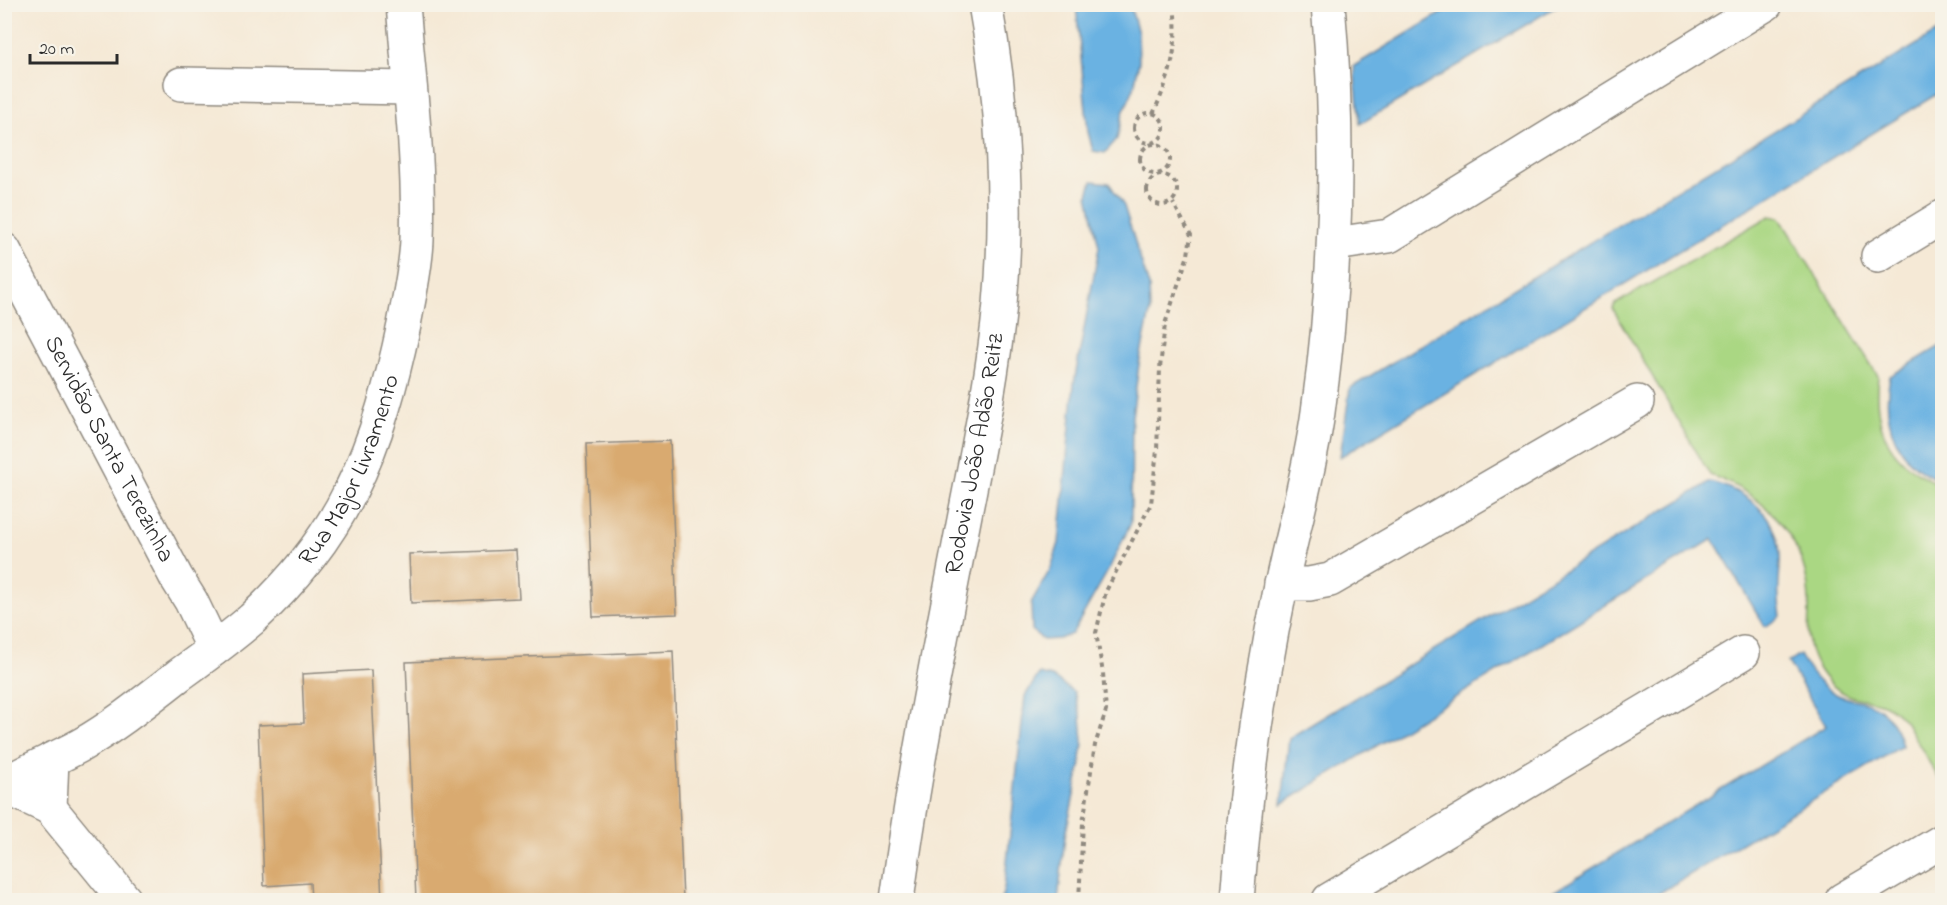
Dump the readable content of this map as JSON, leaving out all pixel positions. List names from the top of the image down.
{
  "streets": {
    "street": ["Servidão Santa Terezinha", "Rodovia João Adão Reitz", "Rua Major Livramento"]
  },
  "crossings": [
    ["Servidão Santa Terezinha", "Rua Major Livramento"]
  ],
  "scale_bar": "20 m"
}
